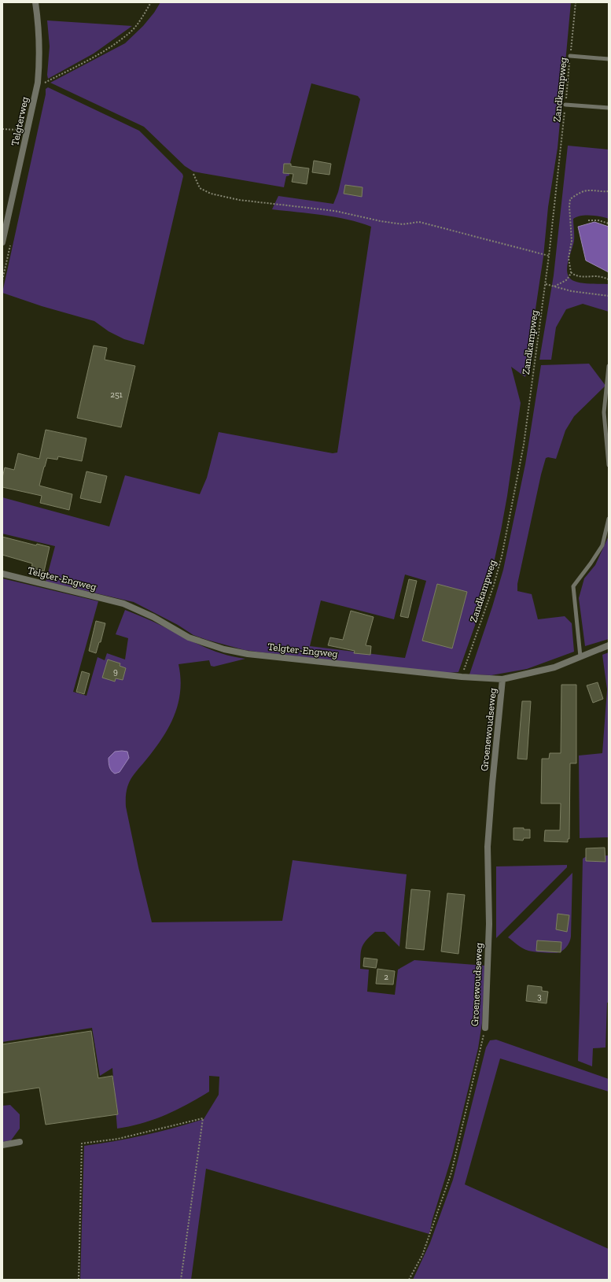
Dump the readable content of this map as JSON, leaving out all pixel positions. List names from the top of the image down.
{
  "streets": {
    "street": ["Telgterweg", "Telgter-Engweg", "Groenewoudseweg"],
    "path": ["Zandkampweg"]
  },
  "crossings": [
    ["Zandkampweg", "Telgter-Engweg"],
    ["Telgter-Engweg", "Groenewoudseweg"]
  ],
  "house_numbers": [
    "251",
    "9",
    "2",
    "3"
  ]
}
